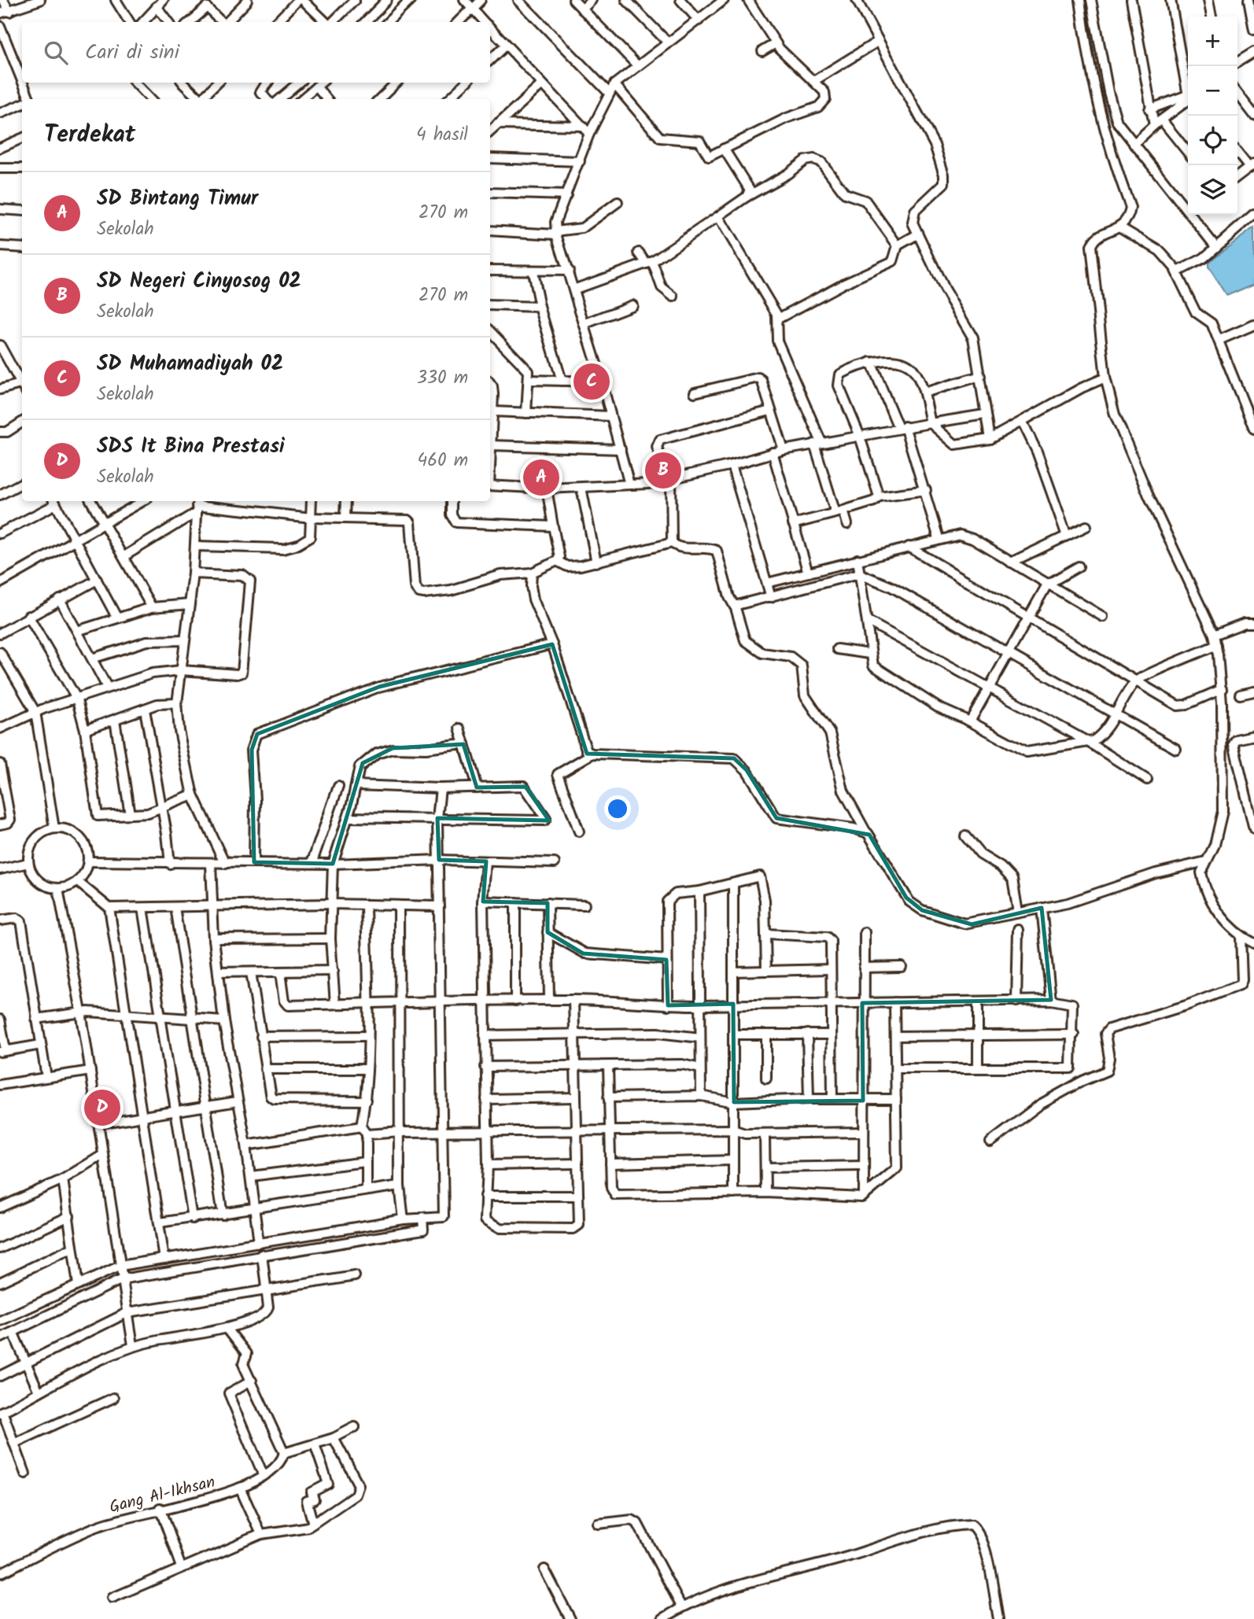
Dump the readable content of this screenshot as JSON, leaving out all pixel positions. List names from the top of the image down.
{
  "streets": {
    "street": ["Gang Al-Ikhsan"]
  },
  "page": {
    "map_buttons": ["+", "−"],
    "search": "Cari di sini",
    "heading": ["Terdekat", "4 hasil"],
    "list": [
      {
        "mark": "A",
        "name": "SD Bintang Timur",
        "note": "Sekolah",
        "value": "270 m"
      },
      {
        "mark": "B",
        "name": "SD Negeri Cinyosog 02",
        "note": "Sekolah",
        "value": "270 m"
      },
      {
        "mark": "C",
        "name": "SD Muhamadiyah 02",
        "note": "Sekolah",
        "value": "330 m"
      },
      {
        "mark": "D",
        "name": "SDS It Bina Prestasi",
        "note": "Sekolah",
        "value": "460 m"
      }
    ],
    "pins": [
      "C",
      "B",
      "A",
      "D"
    ]
  }
}
